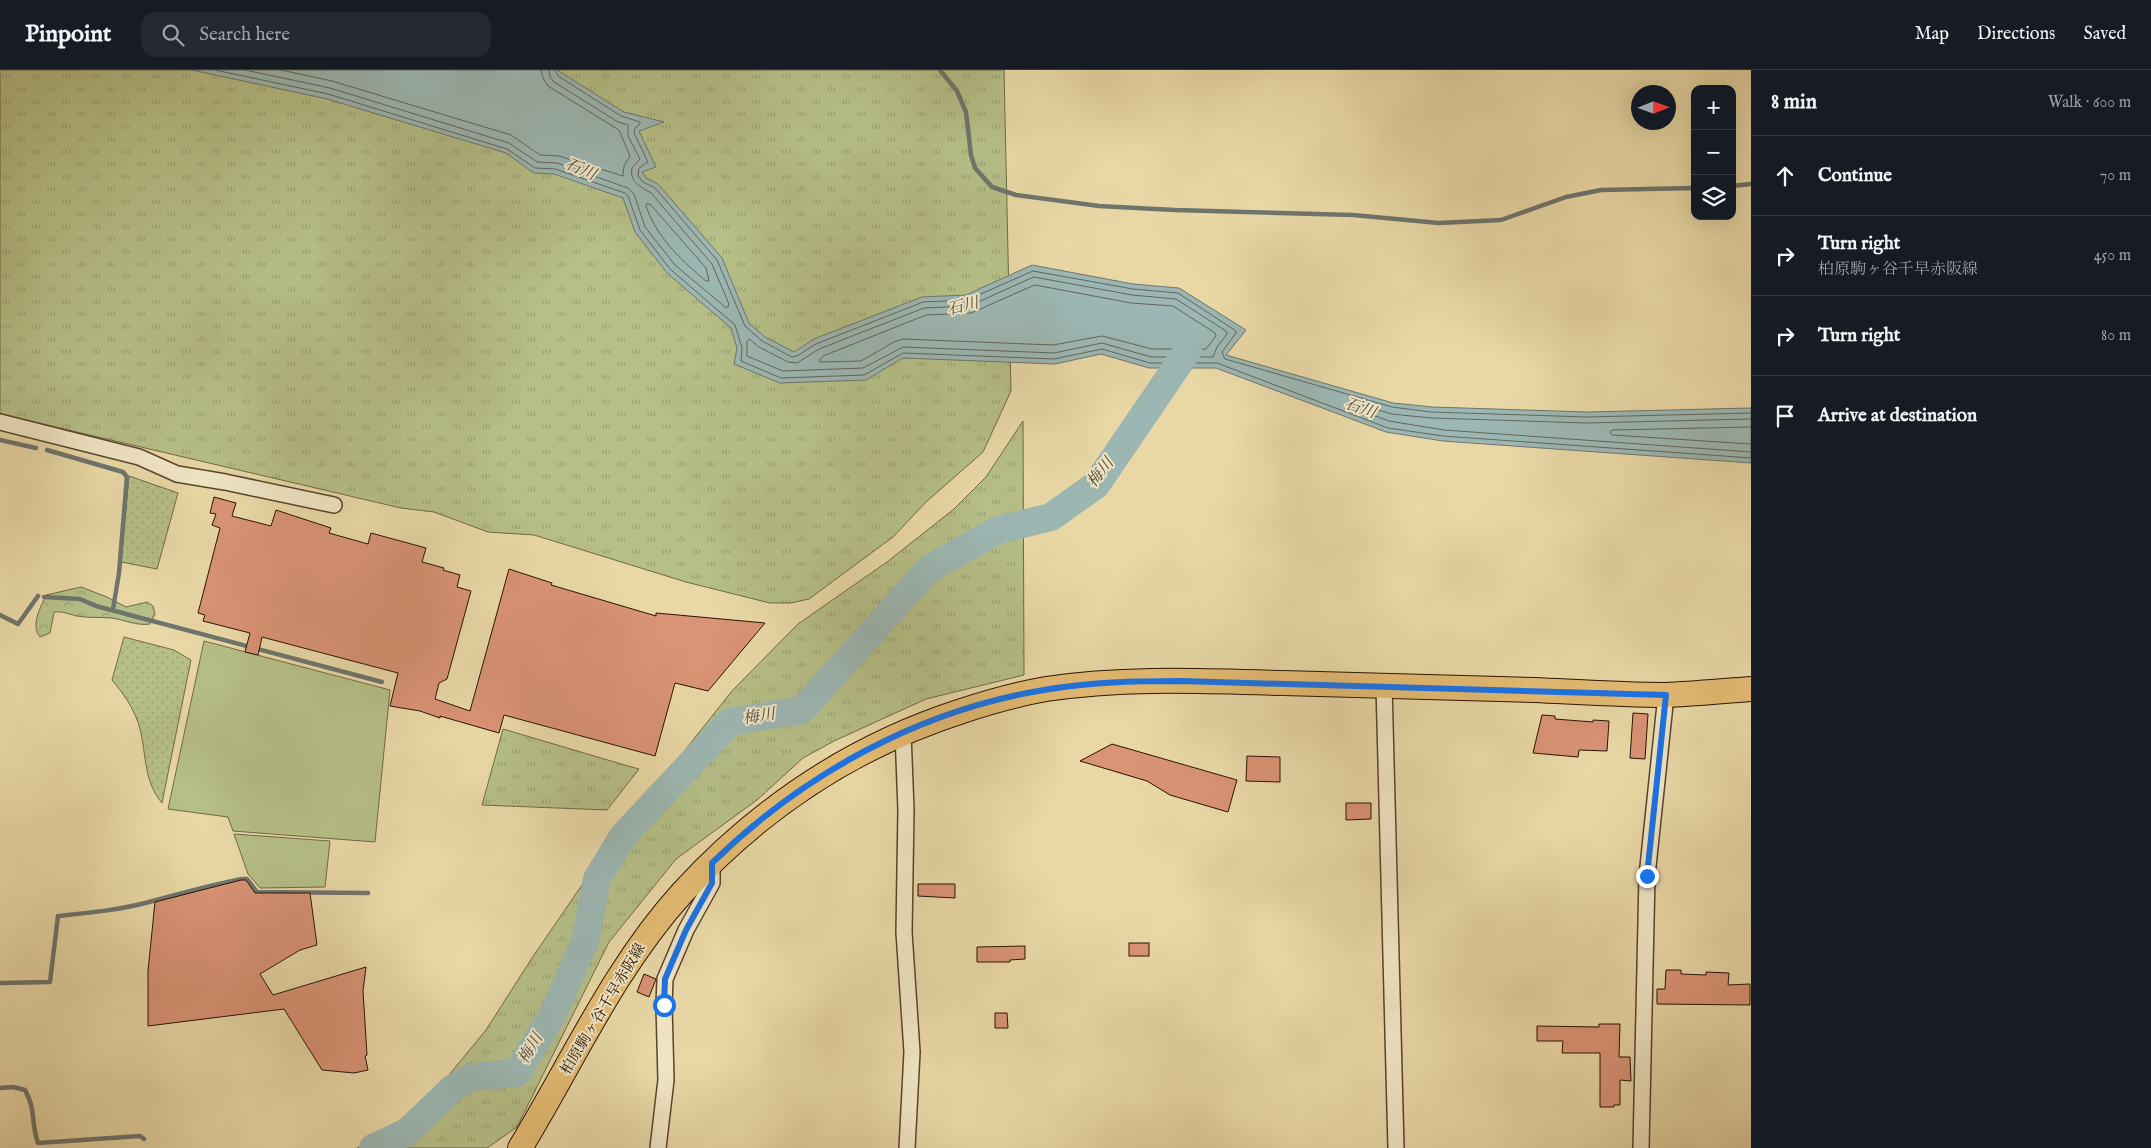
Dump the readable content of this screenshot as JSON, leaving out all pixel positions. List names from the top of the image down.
{
  "streets": {
    "main road": ["柏原駒ヶ谷千早赤阪線"]
  },
  "water": ["石川", "梅川"],
  "north": "right",
  "page": {
    "header": "Pinpoint",
    "search": "Search here",
    "nav": ["Map", "Directions", "Saved"],
    "heading": ["8 min", "Walk · 600 m"],
    "map_buttons": ["+", "−"],
    "list": [
      ["Continue", "70 m"],
      ["Turn right", "柏原駒ヶ谷千早赤阪線", "450 m"],
      ["Turn right", "80 m"],
      "Arrive at destination"
    ]
  }
}
